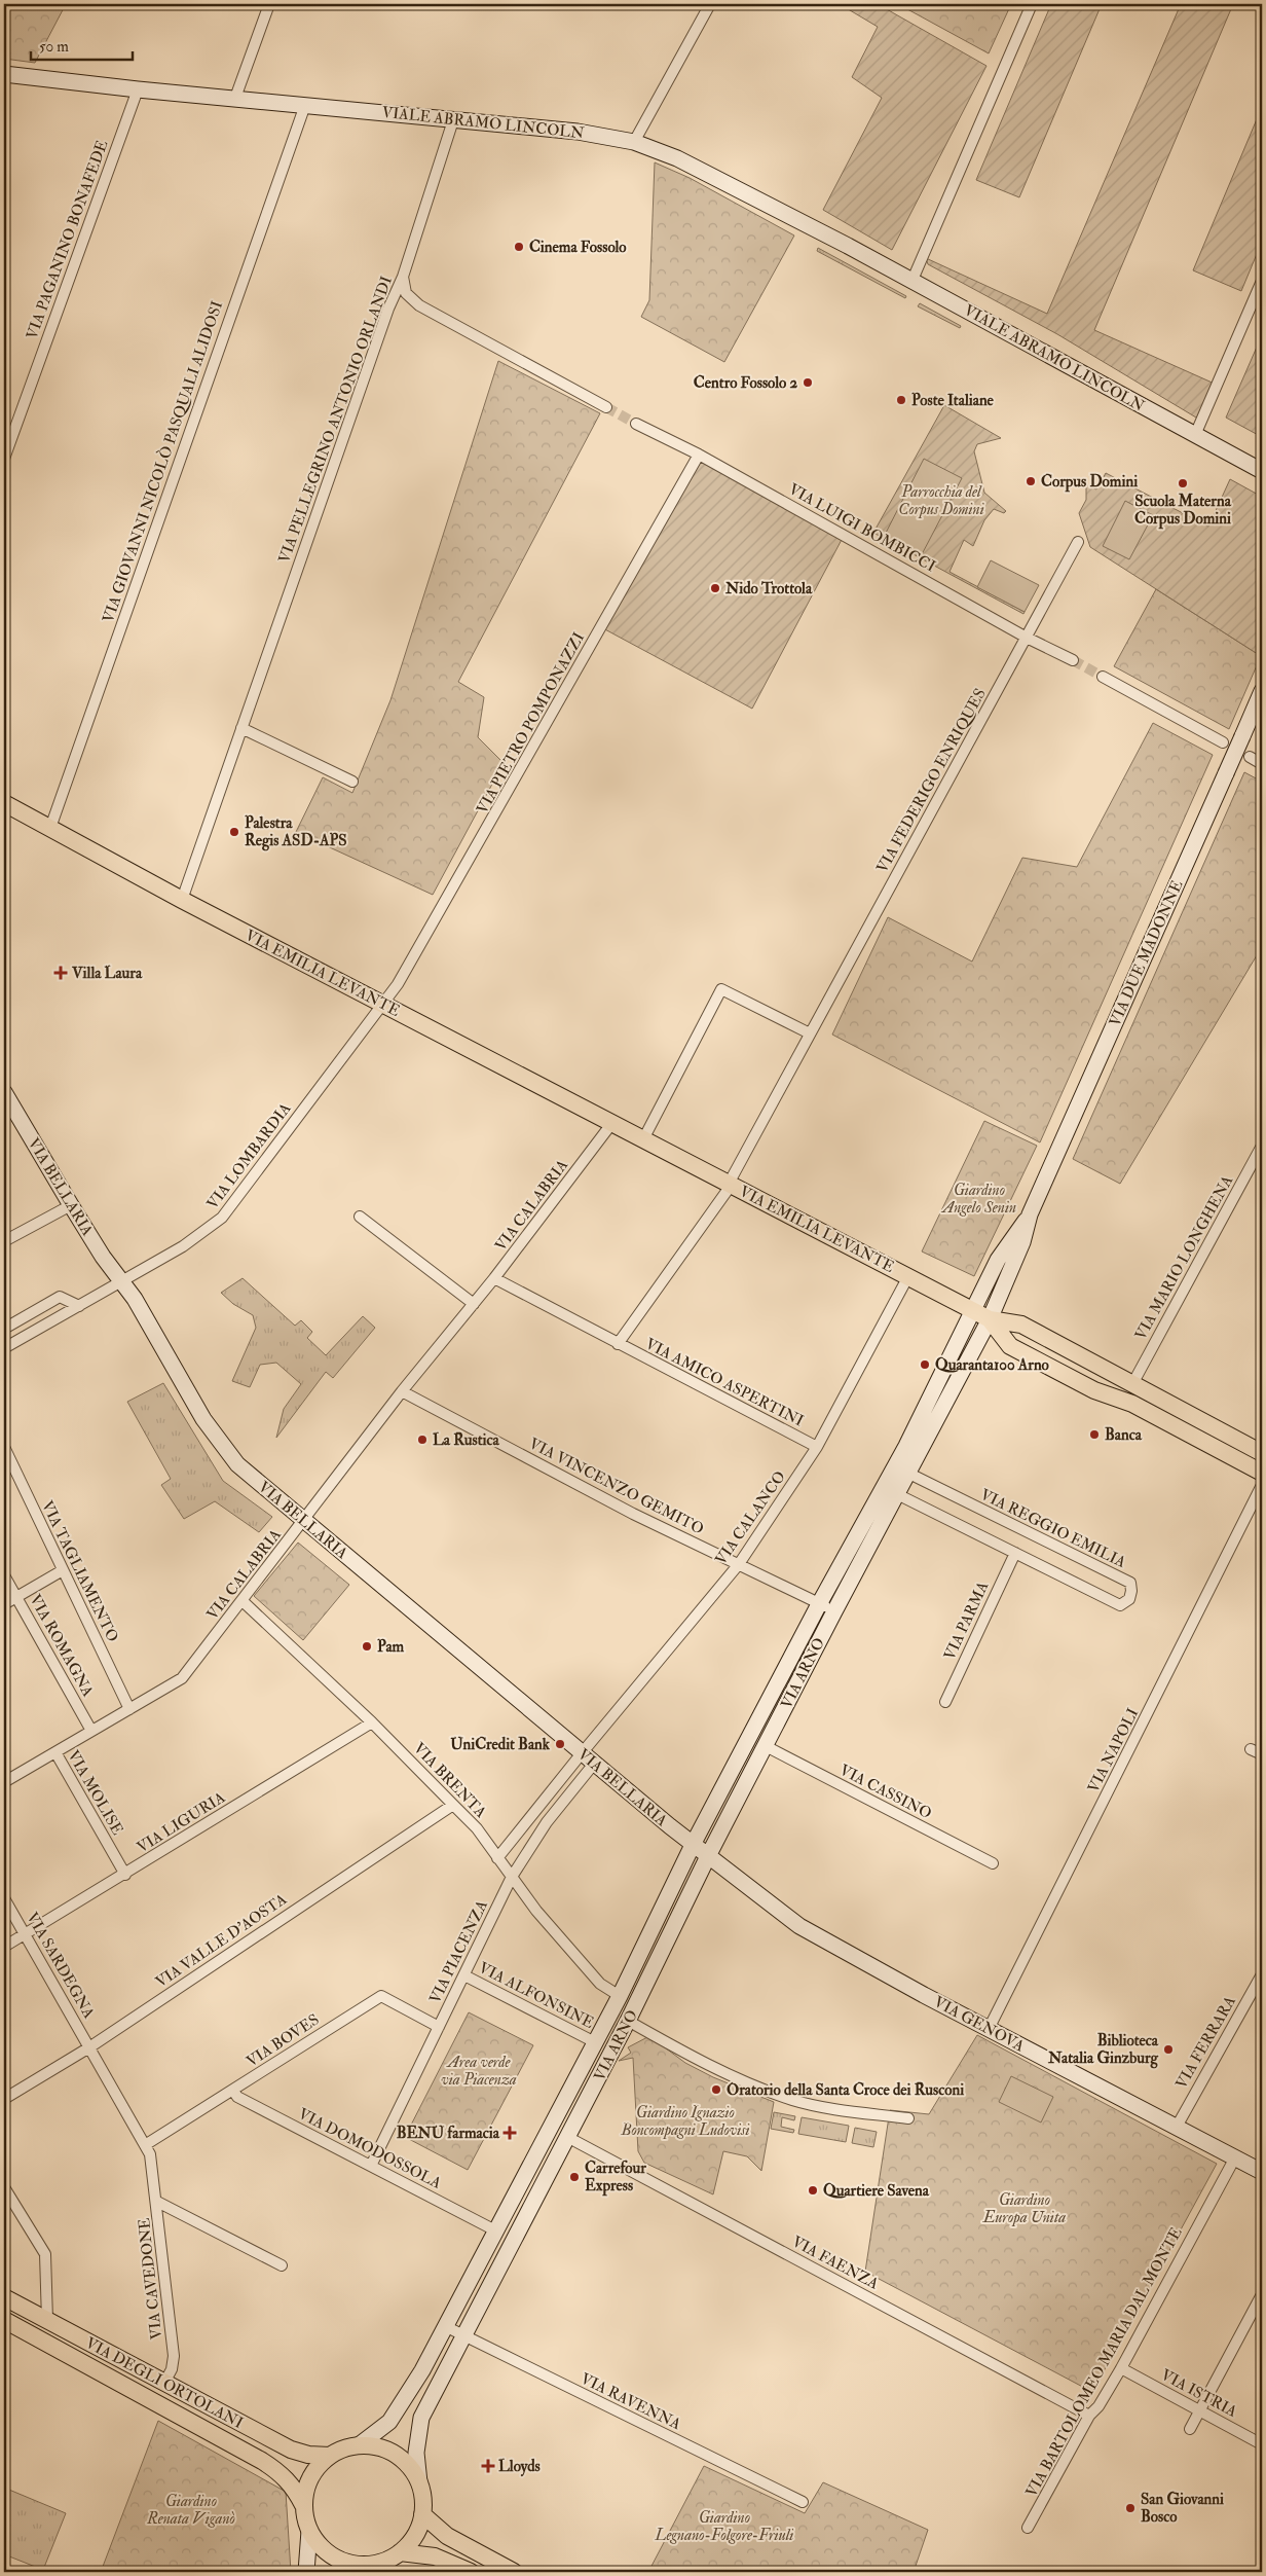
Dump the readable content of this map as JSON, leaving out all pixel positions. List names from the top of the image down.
{
  "streets": {
    "main road": ["VIA EMILIA LEVANTE", "VIA DEGLI ORTOLANI"],
    "street": [
      "VIALE ABRAMO LINCOLN",
      "VIA PAGANINO BONAFEDE",
      "VIA PELLEGRINO ANTONIO ORLANDI",
      "VIA GIOVANNI NICOLÒ PASQUALI ALIDOSI",
      "VIA LUIGI BOMBICCI",
      "VIA PIETRO POMPONAZZI",
      "VIA FEDERIGO ENRIQUES",
      "VIA DUE MADONNE",
      "VIA LOMBARDIA",
      "VIA BELLARIA",
      "VIA CALABRIA",
      "VIA MARIO LONGHENA",
      "VIA AMICO ASPERTINI",
      "VIA VINCENZO GEMITO",
      "VIA CALANCO",
      "VIA REGGIO EMILIA",
      "VIA TAGLIAMENTO",
      "VIA PARMA",
      "VIA ROMAGNA",
      "VIA ARNO",
      "VIA NAPOLI",
      "VIA BRENTA",
      "VIA CASSINO",
      "VIA MOLISE",
      "VIA LIGURIA",
      "VIA VALLE D'AOSTA",
      "VIA PIACENZA",
      "VIA SARDEGNA",
      "VIA ALFONSINE",
      "VIA GENOVA",
      "VIA BOVES",
      "VIA FERRARA",
      "VIA DOMODOSSOLA",
      "VIA FAENZA",
      "VIA CAVEDONE",
      "VIA BARTOLOMEO MARIA DAL MONTE",
      "VIA ISTRIA",
      "VIA RAVENNA"
    ]
  },
  "crossings": [
    ["VIALE ABRAMO LINCOLN", "VIA PAGANINO BONAFEDE"],
    ["VIALE ABRAMO LINCOLN", "VIA PELLEGRINO ANTONIO ORLANDI"],
    ["VIALE ABRAMO LINCOLN", "VIA GIOVANNI NICOLÒ PASQUALI ALIDOSI"],
    ["VIA PELLEGRINO ANTONIO ORLANDI", "VIA EMILIA LEVANTE"],
    ["VIA GIOVANNI NICOLÒ PASQUALI ALIDOSI", "VIA EMILIA LEVANTE"],
    ["VIA LUIGI BOMBICCI", "VIA PIETRO POMPONAZZI"],
    ["VIA LUIGI BOMBICCI", "VIA FEDERIGO ENRIQUES"],
    ["VIA PIETRO POMPONAZZI", "VIA EMILIA LEVANTE"],
    ["VIA PIETRO POMPONAZZI", "VIA LOMBARDIA"],
    ["VIA FEDERIGO ENRIQUES", "VIA EMILIA LEVANTE"],
    ["VIA FEDERIGO ENRIQUES", "VIA AMICO ASPERTINI"],
    ["VIA DUE MADONNE", "VIA EMILIA LEVANTE"],
    ["VIA DUE MADONNE", "VIA ARNO"],
    ["VIA EMILIA LEVANTE", "VIA LOMBARDIA"],
    ["VIA EMILIA LEVANTE", "VIA CALABRIA"],
    ["VIA EMILIA LEVANTE", "VIA AMICO ASPERTINI"],
    ["VIA EMILIA LEVANTE", "VIA CALANCO"],
    ["VIA EMILIA LEVANTE", "VIA ARNO"],
    ["VIA LOMBARDIA", "VIA BELLARIA"],
    ["VIA BELLARIA", "VIA CALABRIA"],
    ["VIA BELLARIA", "VIA CALANCO"],
    ["VIA BELLARIA", "VIA ARNO"],
    ["VIA BELLARIA", "VIA PIACENZA"],
    ["VIA BELLARIA", "VIA GENOVA"],
    ["VIA CALABRIA", "VIA AMICO ASPERTINI"],
    ["VIA CALABRIA", "VIA VINCENZO GEMITO"],
    ["VIA CALABRIA", "VIA TAGLIAMENTO"],
    ["VIA CALABRIA", "VIA ROMAGNA"],
    ["VIA CALABRIA", "VIA BRENTA"],
    ["VIA CALABRIA", "VIA MOLISE"],
    ["VIA AMICO ASPERTINI", "VIA CALANCO"],
    ["VIA VINCENZO GEMITO", "VIA CALANCO"],
    ["VIA VINCENZO GEMITO", "VIA ARNO"],
    ["VIA REGGIO EMILIA", "VIA PARMA"],
    ["VIA REGGIO EMILIA", "VIA ARNO"],
    ["VIA ARNO", "VIA BRENTA"],
    ["VIA ARNO", "VIA CASSINO"],
    ["VIA ARNO", "VIA ALFONSINE"],
    ["VIA ARNO", "VIA GENOVA"],
    ["VIA ARNO", "VIA DOMODOSSOLA"],
    ["VIA ARNO", "VIA FAENZA"],
    ["VIA ARNO", "VIA DEGLI ORTOLANI"],
    ["VIA ARNO", "VIA RAVENNA"],
    ["VIA NAPOLI", "VIA GENOVA"],
    ["VIA BRENTA", "VIA LIGURIA"],
    ["VIA BRENTA", "VIA VALLE D'AOSTA"],
    ["VIA BRENTA", "VIA PIACENZA"],
    ["VIA MOLISE", "VIA LIGURIA"],
    ["VIA LIGURIA", "VIA SARDEGNA"],
    ["VIA VALLE D'AOSTA", "VIA SARDEGNA"],
    ["VIA VALLE D'AOSTA", "VIA CAVEDONE"],
    ["VIA PIACENZA", "VIA ALFONSINE"],
    ["VIA PIACENZA", "VIA BOVES"],
    ["VIA PIACENZA", "VIA DOMODOSSOLA"],
    ["VIA SARDEGNA", "VIA CAVEDONE"],
    ["VIA GENOVA", "VIA FERRARA"],
    ["VIA GENOVA", "VIA BARTOLOMEO MARIA DAL MONTE"],
    ["VIA BOVES", "VIA DOMODOSSOLA"],
    ["VIA BOVES", "VIA CAVEDONE"],
    ["VIA FAENZA", "VIA BARTOLOMEO MARIA DAL MONTE"],
    ["VIA CAVEDONE", "VIA DEGLI ORTOLANI"],
    ["VIA BARTOLOMEO MARIA DAL MONTE", "VIA ISTRIA"]
  ],
  "parks": [
    "Parrocchia del Corpus Domini",
    "Giardino Angelo Senin",
    "Area verde via Piacenza",
    "Giardino Ignazio Boncompagni Ludovisi",
    "Giardino Europa Unita",
    "Giardino Renata Viganò",
    "Giardino Legnano-Folgore-Friuli"
  ],
  "places": {
    "other": [
      "Cinema Fossolo",
      "Centro Fossolo 2",
      "Poste Italiane",
      "Corpus Domini",
      "Scuola Materna Corpus Domini",
      "Nido Trottola",
      "Palestra Regis ASD-APS",
      "Quaranta100 Arno",
      "Banca",
      "La Rustica",
      "Pam",
      "UniCredit Bank",
      "Biblioteca Natalia Ginzburg",
      "Oratorio della Santa Croce dei Rusconi",
      "Carrefour Express",
      "Quartiere Savena",
      "San Giovanni Bosco"
    ],
    "health": ["Villa Laura", "BENU farmacia", "Lloyds"]
  },
  "scale_bar": "50 m"
}
